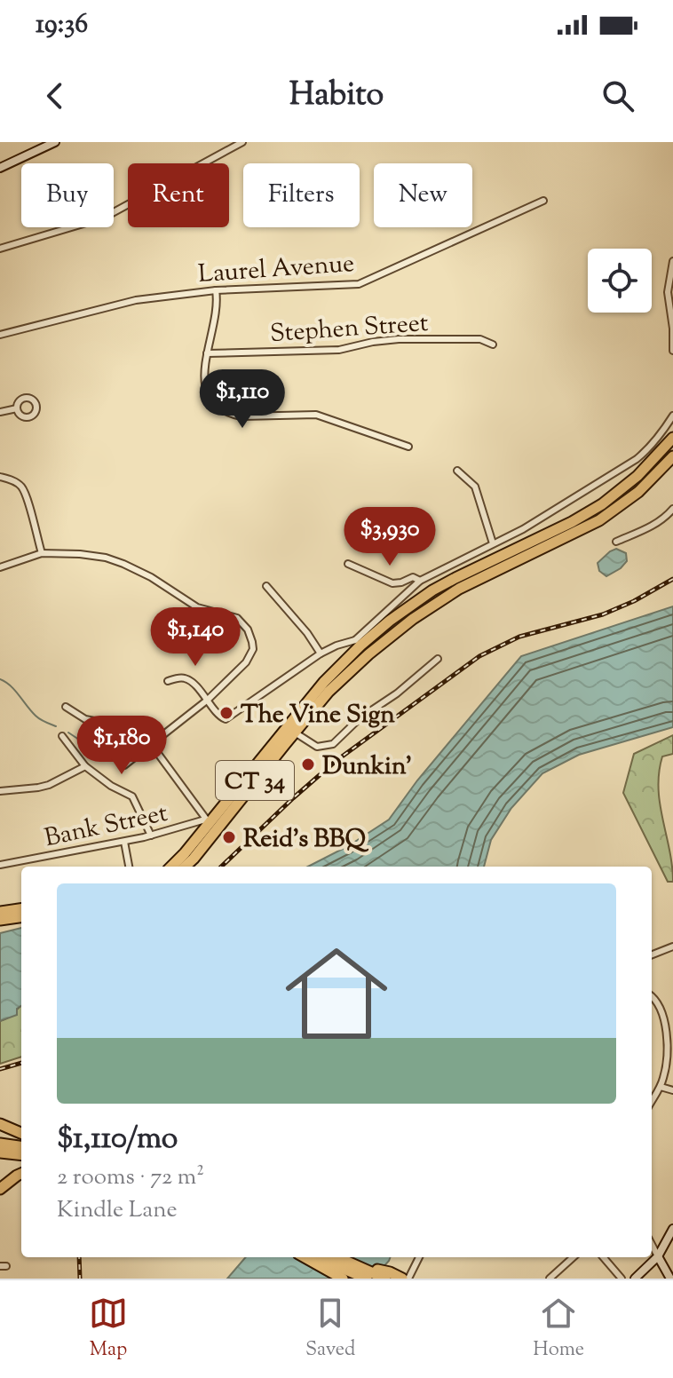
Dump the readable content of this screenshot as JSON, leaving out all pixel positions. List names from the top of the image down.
{
  "streets": {
    "highway": ["CT 34"],
    "street": ["Laurel Avenue", "Stephen Street", "Bank Street"]
  },
  "crossings": [
    ["CT 34", "Bank Street"]
  ],
  "places": ["The Vine Sign", "Dunkin'", "Reid's BBQ"],
  "page": {
    "status": "19:36",
    "header": "Habito",
    "chip": [
      "Buy",
      "Rent",
      "Filters",
      "New"
    ],
    "price": [
      "$1,110",
      "$3,930",
      "$1,140",
      "$1,180"
    ],
    "list": [
      {
        "name": "$1,110/mo",
        "note": "2 rooms · 72 m² · Kindle Lane"
      }
    ],
    "tabs": ["Map", "Saved", "Home"]
  }
}
